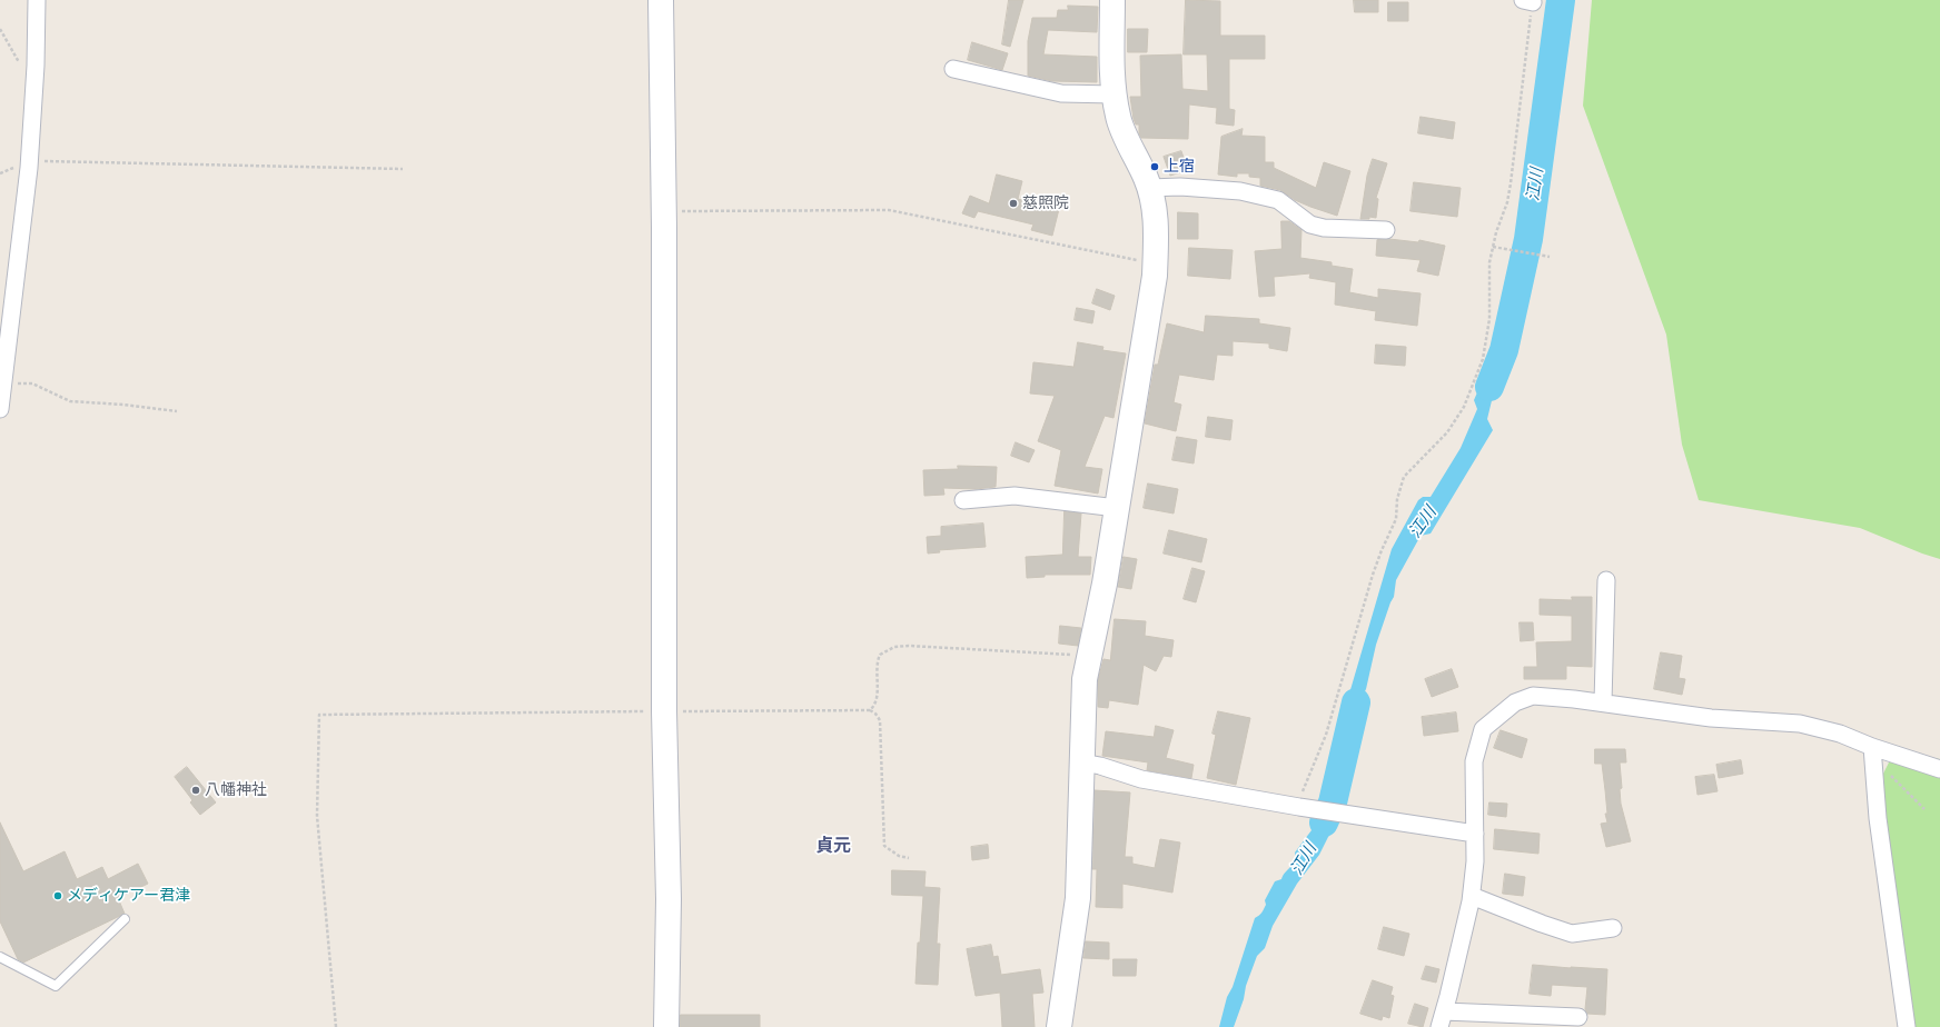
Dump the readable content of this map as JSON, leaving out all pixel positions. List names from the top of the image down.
{
  "districts": ["貞元"],
  "water": ["江川"],
  "places": [
    "上宿",
    "慈照院",
    "八幡神社",
    "メディケアー君津"
  ]
}
